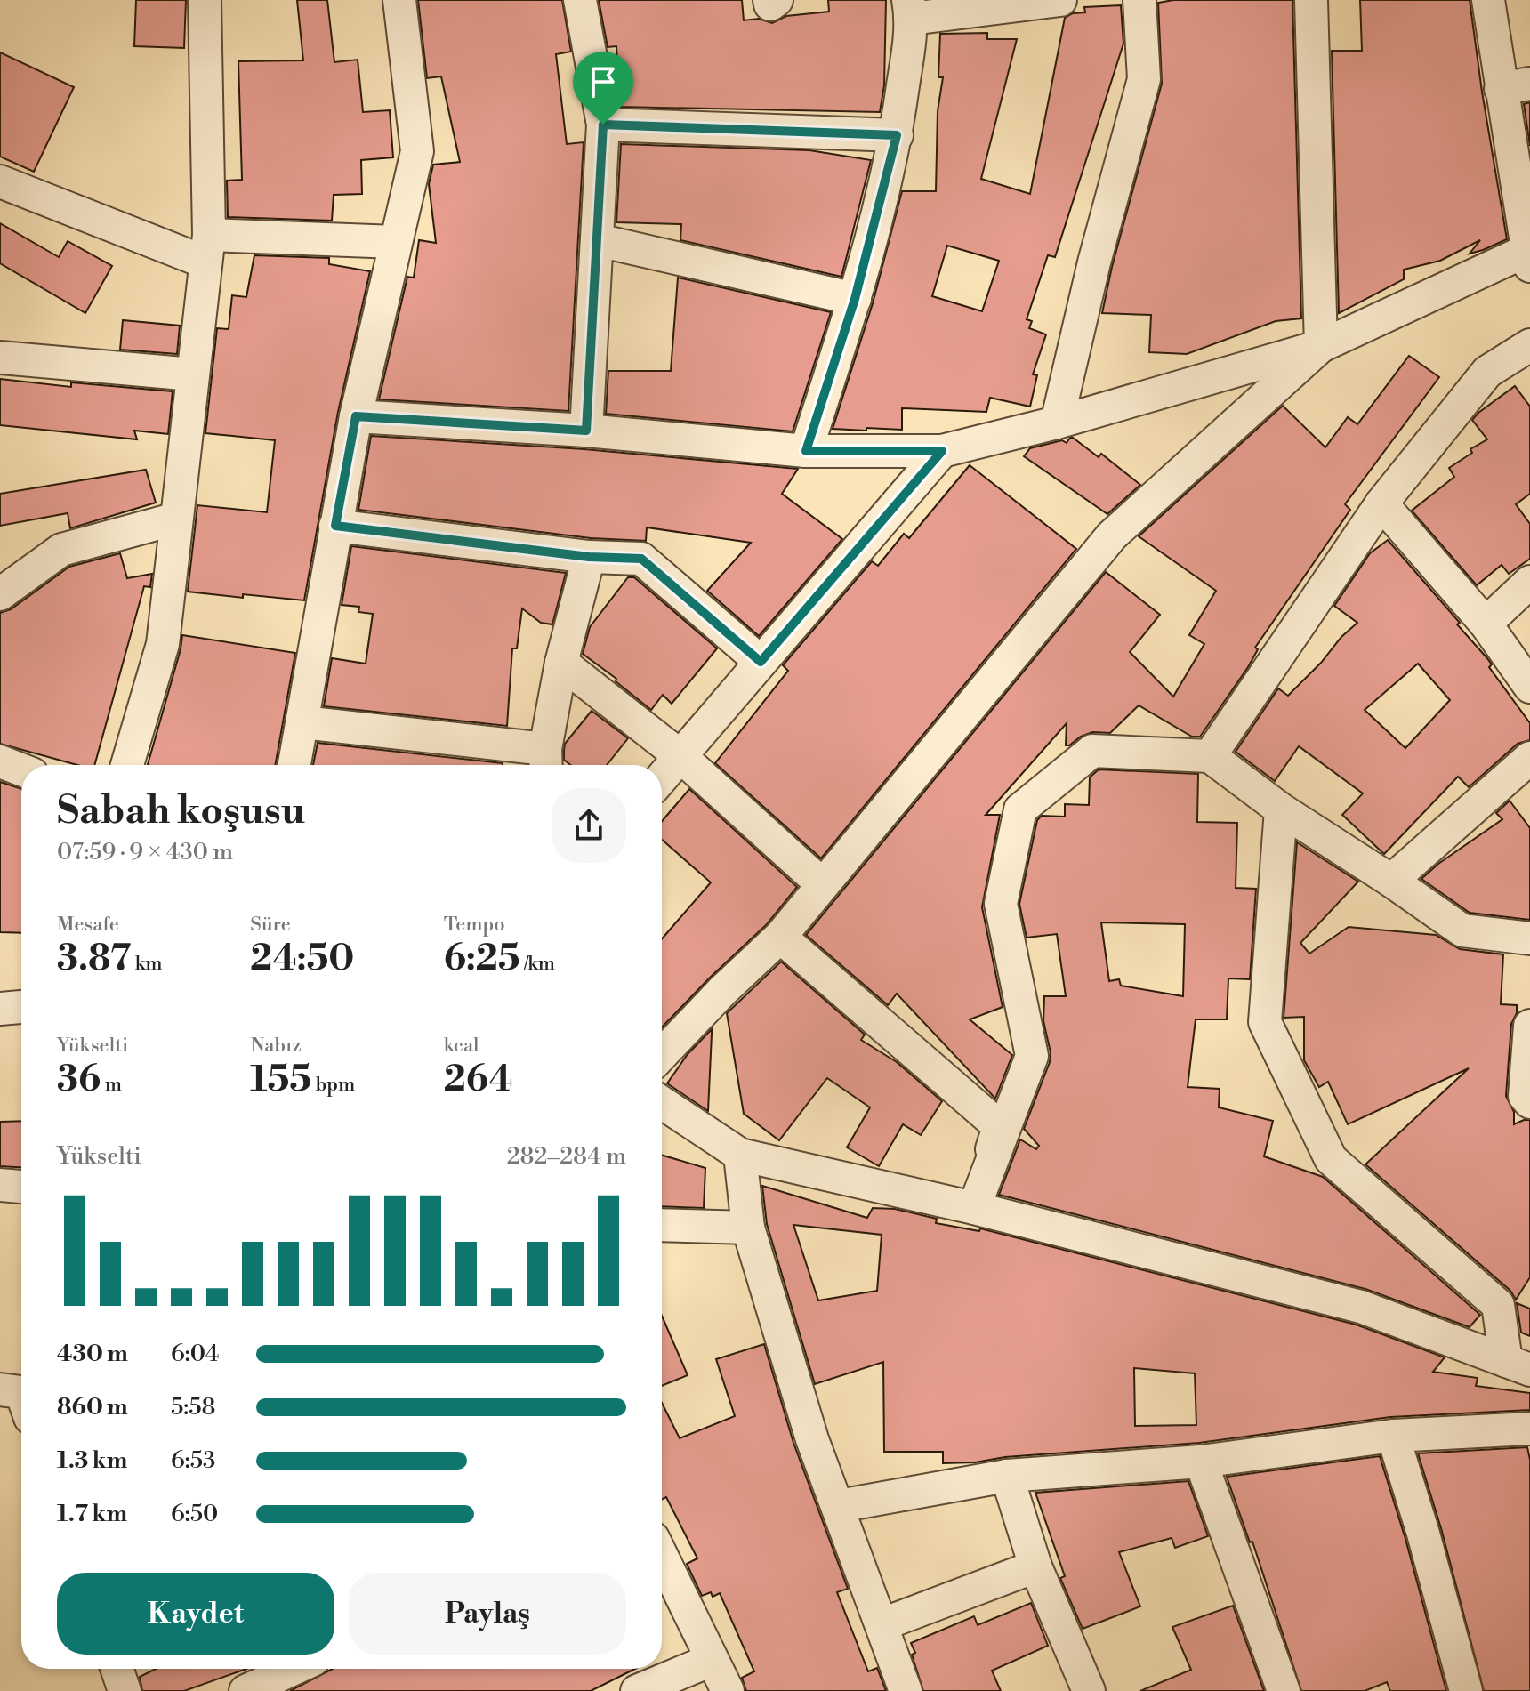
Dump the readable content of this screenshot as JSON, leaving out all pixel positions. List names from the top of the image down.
{
  "page": {
    "heading": ["Sabah koşusu", "07:59 · 9 × 430 m"],
    "stats": [
      ["Mesafe", "3.87 km"],
      ["Süre", "24:50"],
      ["Tempo", "6:25 /km"],
      ["Yükselti", "36 m"],
      ["Nabız", "155 bpm"],
      ["kcal", "264"]
    ],
    "chart": ["Yükselti", "282–284 m"],
    "list": [
      {
        "name": "430 m",
        "note": "6:04"
      },
      {
        "name": "860 m",
        "note": "5:58"
      },
      {
        "name": "1.3 km",
        "note": "6:53"
      },
      {
        "name": "1.7 km",
        "note": "6:50"
      }
    ],
    "buttons": ["Kaydet", "Paylaş"]
  }
}
